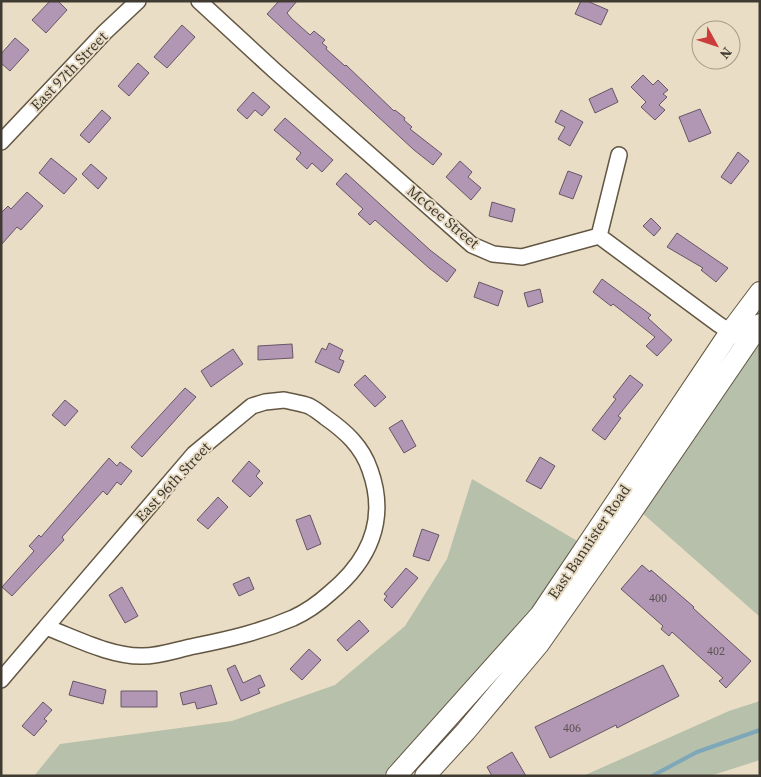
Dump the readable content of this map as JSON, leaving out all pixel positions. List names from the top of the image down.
{
  "streets": {
    "main road": ["East Bannister Road"],
    "street": ["East 97th Street", "McGee Street", "East 96th Street"]
  },
  "house_numbers": ["400", "402", "406"],
  "north": "bottom right"
}
